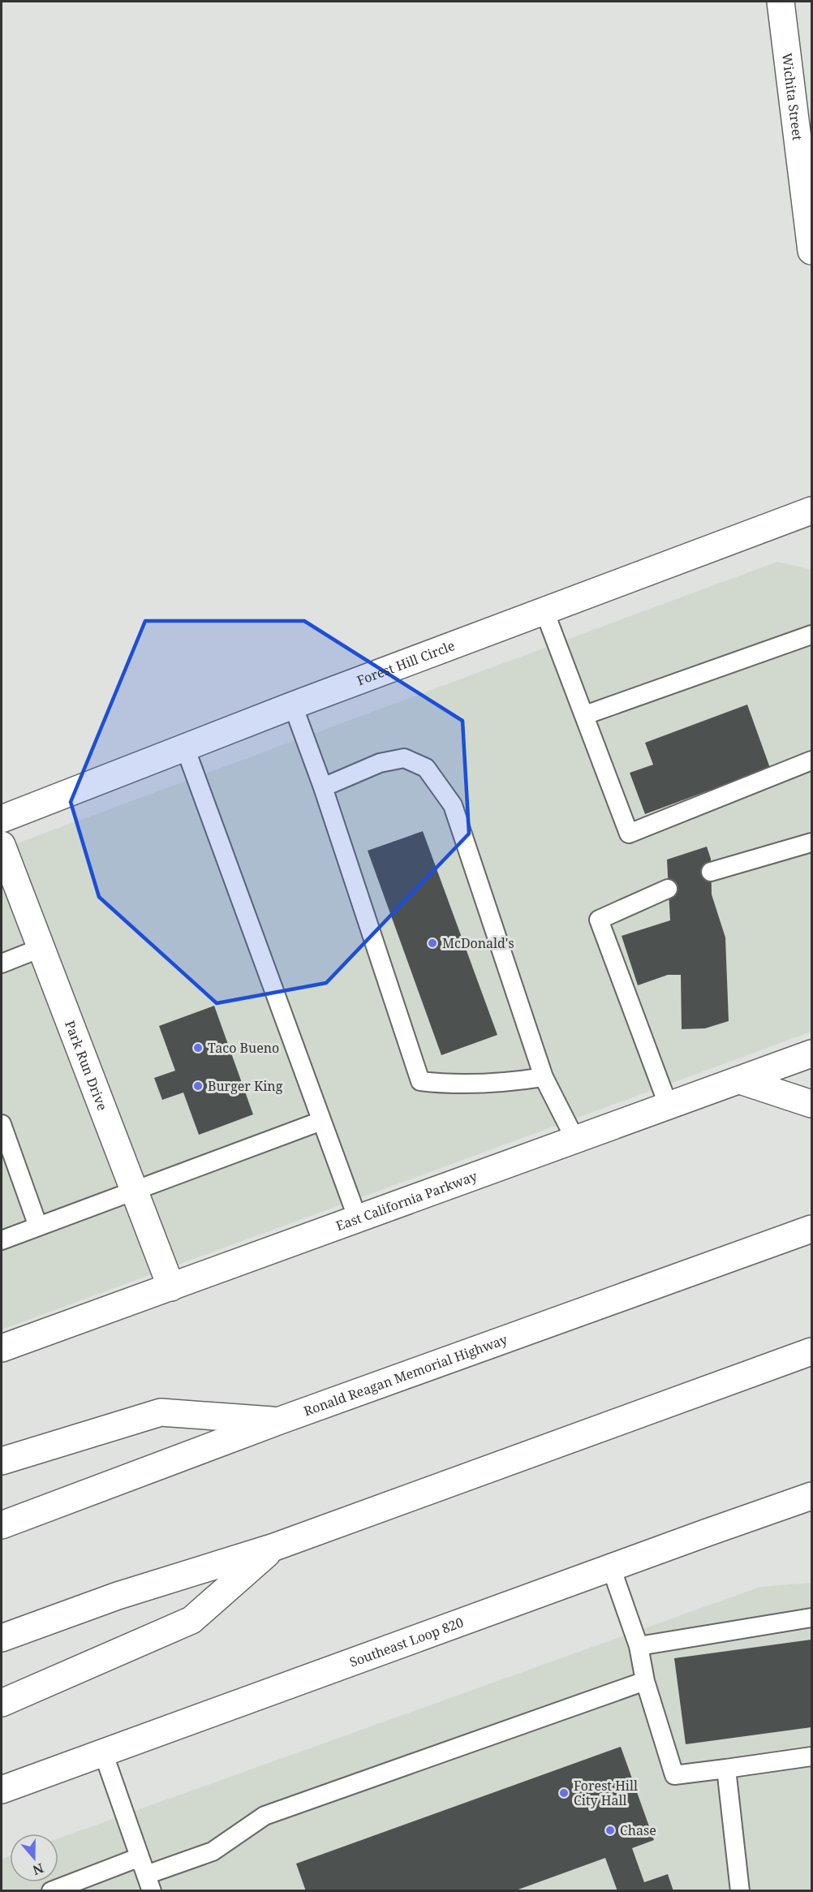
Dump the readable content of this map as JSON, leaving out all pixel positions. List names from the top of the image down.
{
  "streets": {
    "main road": [
      "Wichita Street",
      "Forest Hill Circle",
      "Park Run Drive",
      "East California Parkway",
      "Ronald Reagan Memorial Highway",
      "Southeast Loop 820"
    ]
  },
  "crossings": [
    ["Park Run Drive", "East California Parkway"]
  ],
  "places": [
    "McDonald's",
    "Taco Bueno",
    "Burger King",
    "Forest Hill City Hall",
    "Chase"
  ],
  "north": "bottom"
}
